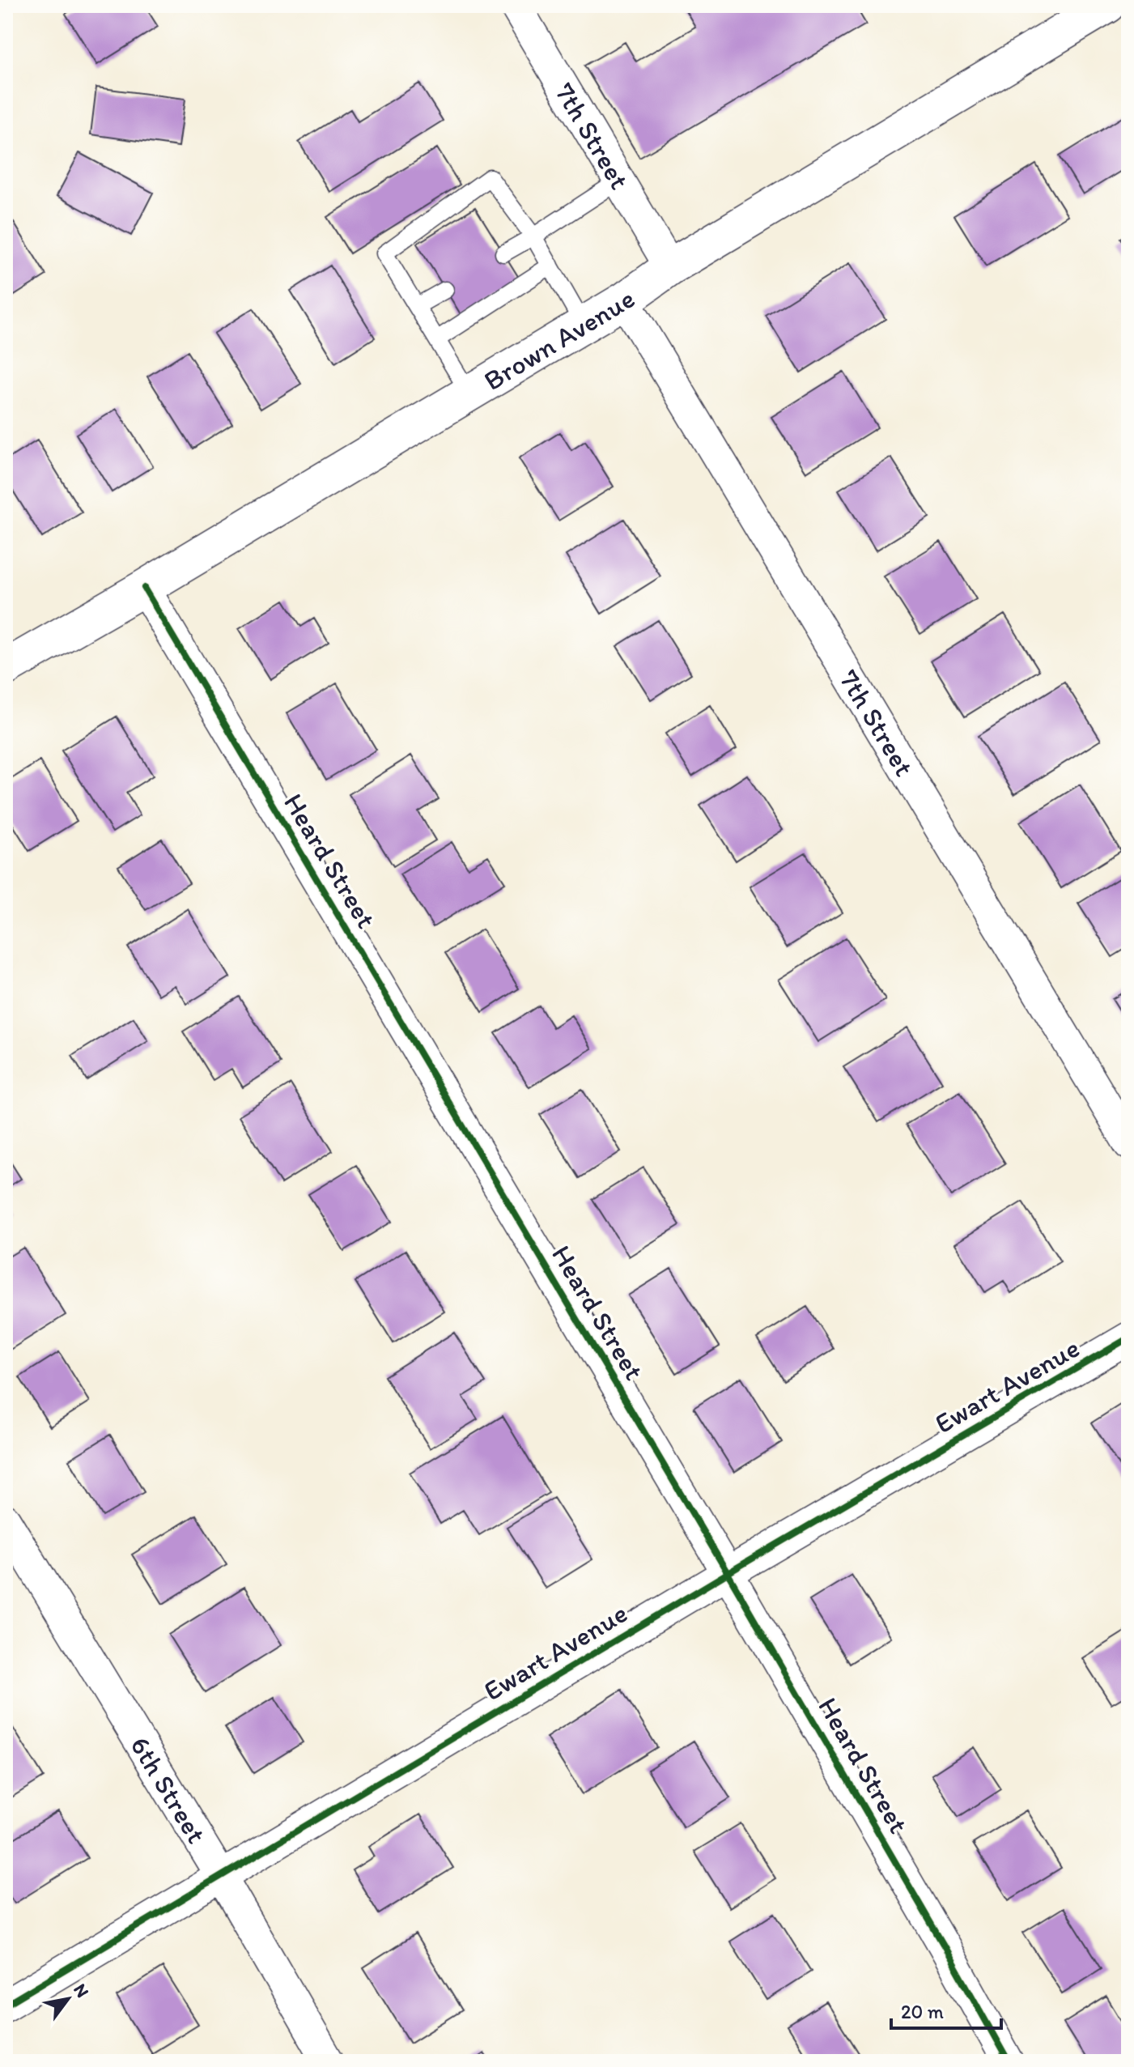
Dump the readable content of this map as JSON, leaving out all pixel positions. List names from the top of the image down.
{
  "streets": {
    "street": [
      "7th Street",
      "Brown Avenue",
      "Heard Street",
      "Ewart Avenue",
      "6th Street"
    ]
  },
  "crossings": [
    ["7th Street", "Brown Avenue"],
    ["Brown Avenue", "Heard Street"],
    ["Heard Street", "Ewart Avenue"],
    ["Ewart Avenue", "6th Street"]
  ],
  "scale_bar": "20 m",
  "north": "top right"
}
